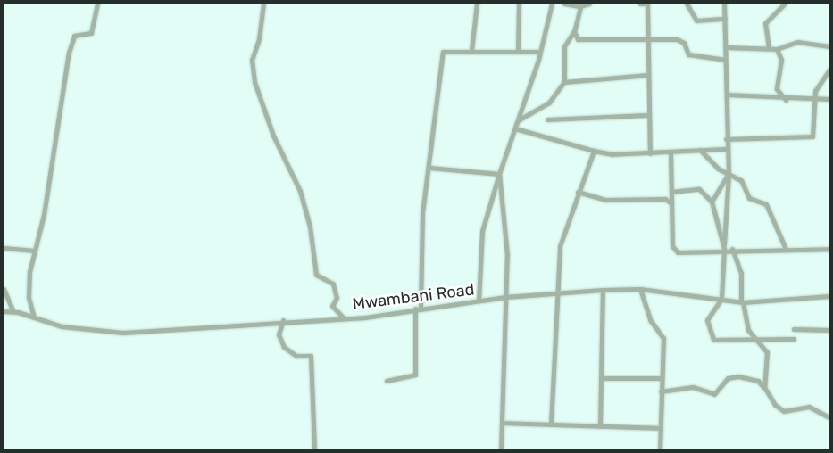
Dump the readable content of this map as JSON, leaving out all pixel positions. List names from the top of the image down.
{
  "streets": {
    "street": ["Mwambani Road"]
  }
}
